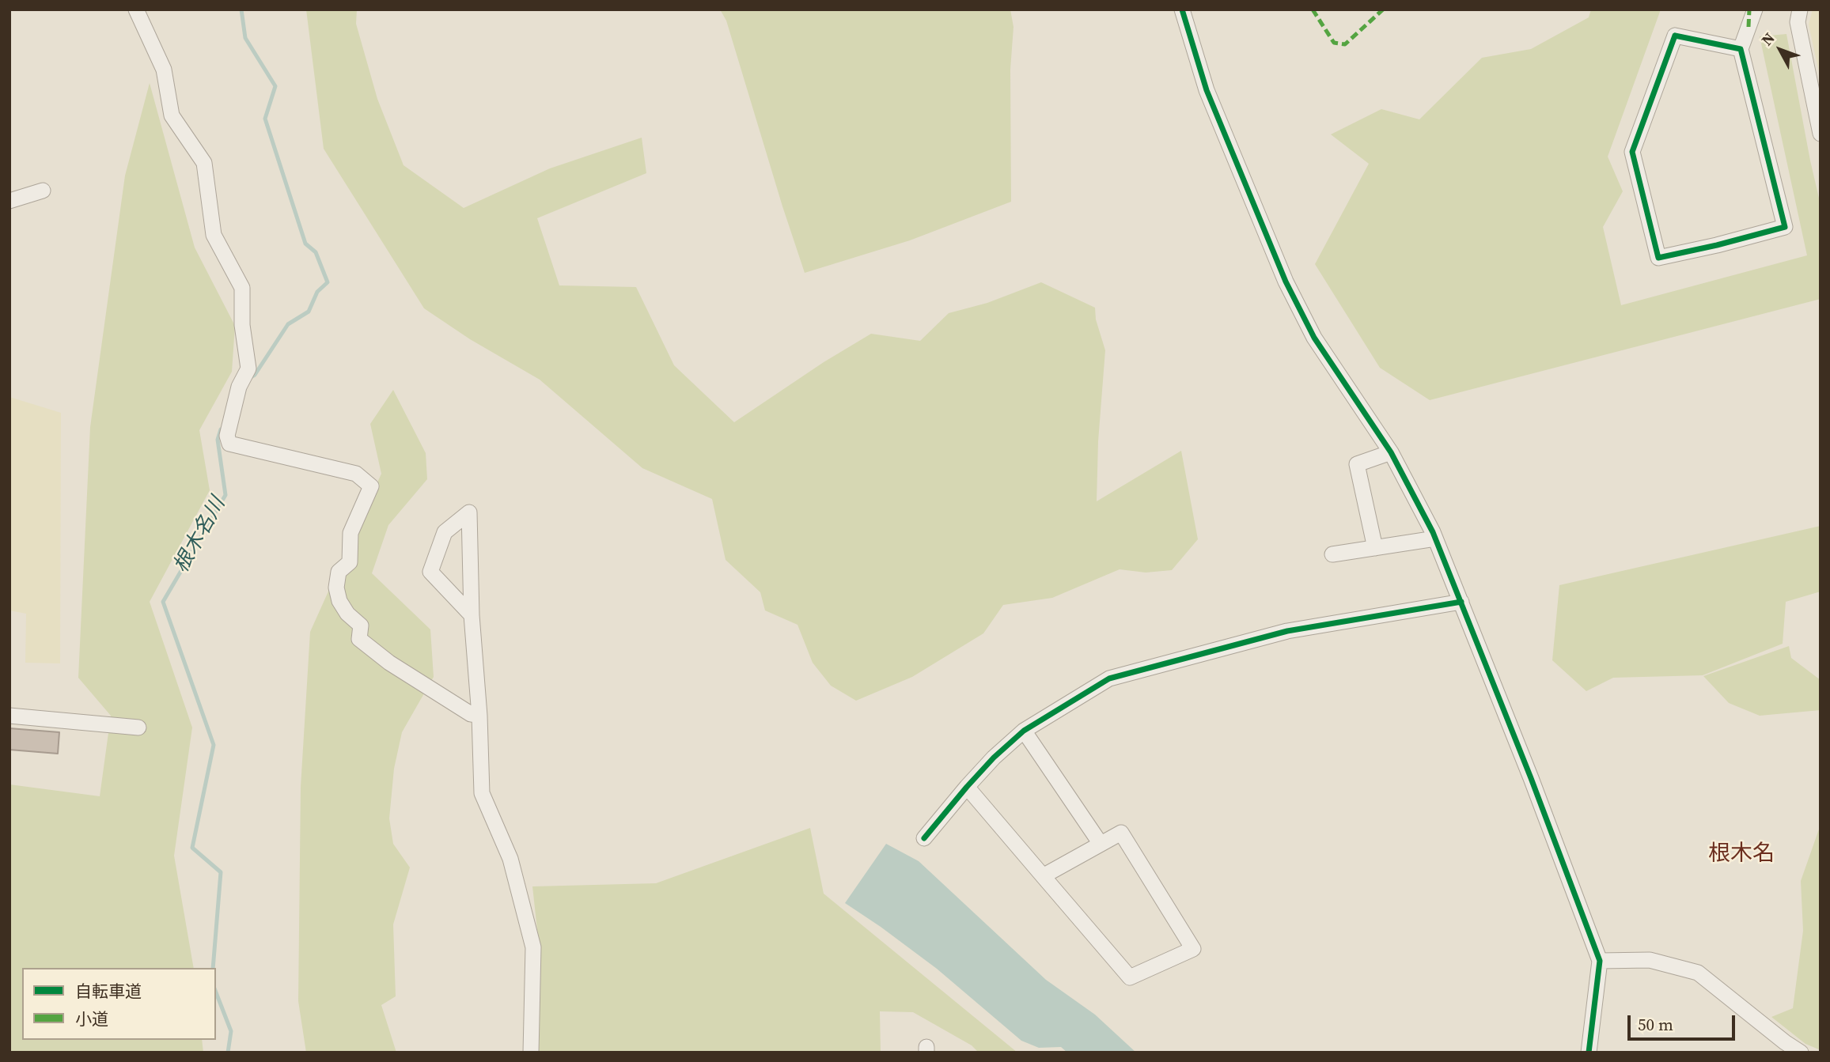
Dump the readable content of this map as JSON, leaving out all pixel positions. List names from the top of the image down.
{
  "districts": ["根木名"],
  "water": ["根木名川"],
  "legend": ["自転車道", "小道"],
  "scale_bar": "50 m",
  "north": "top left"
}
